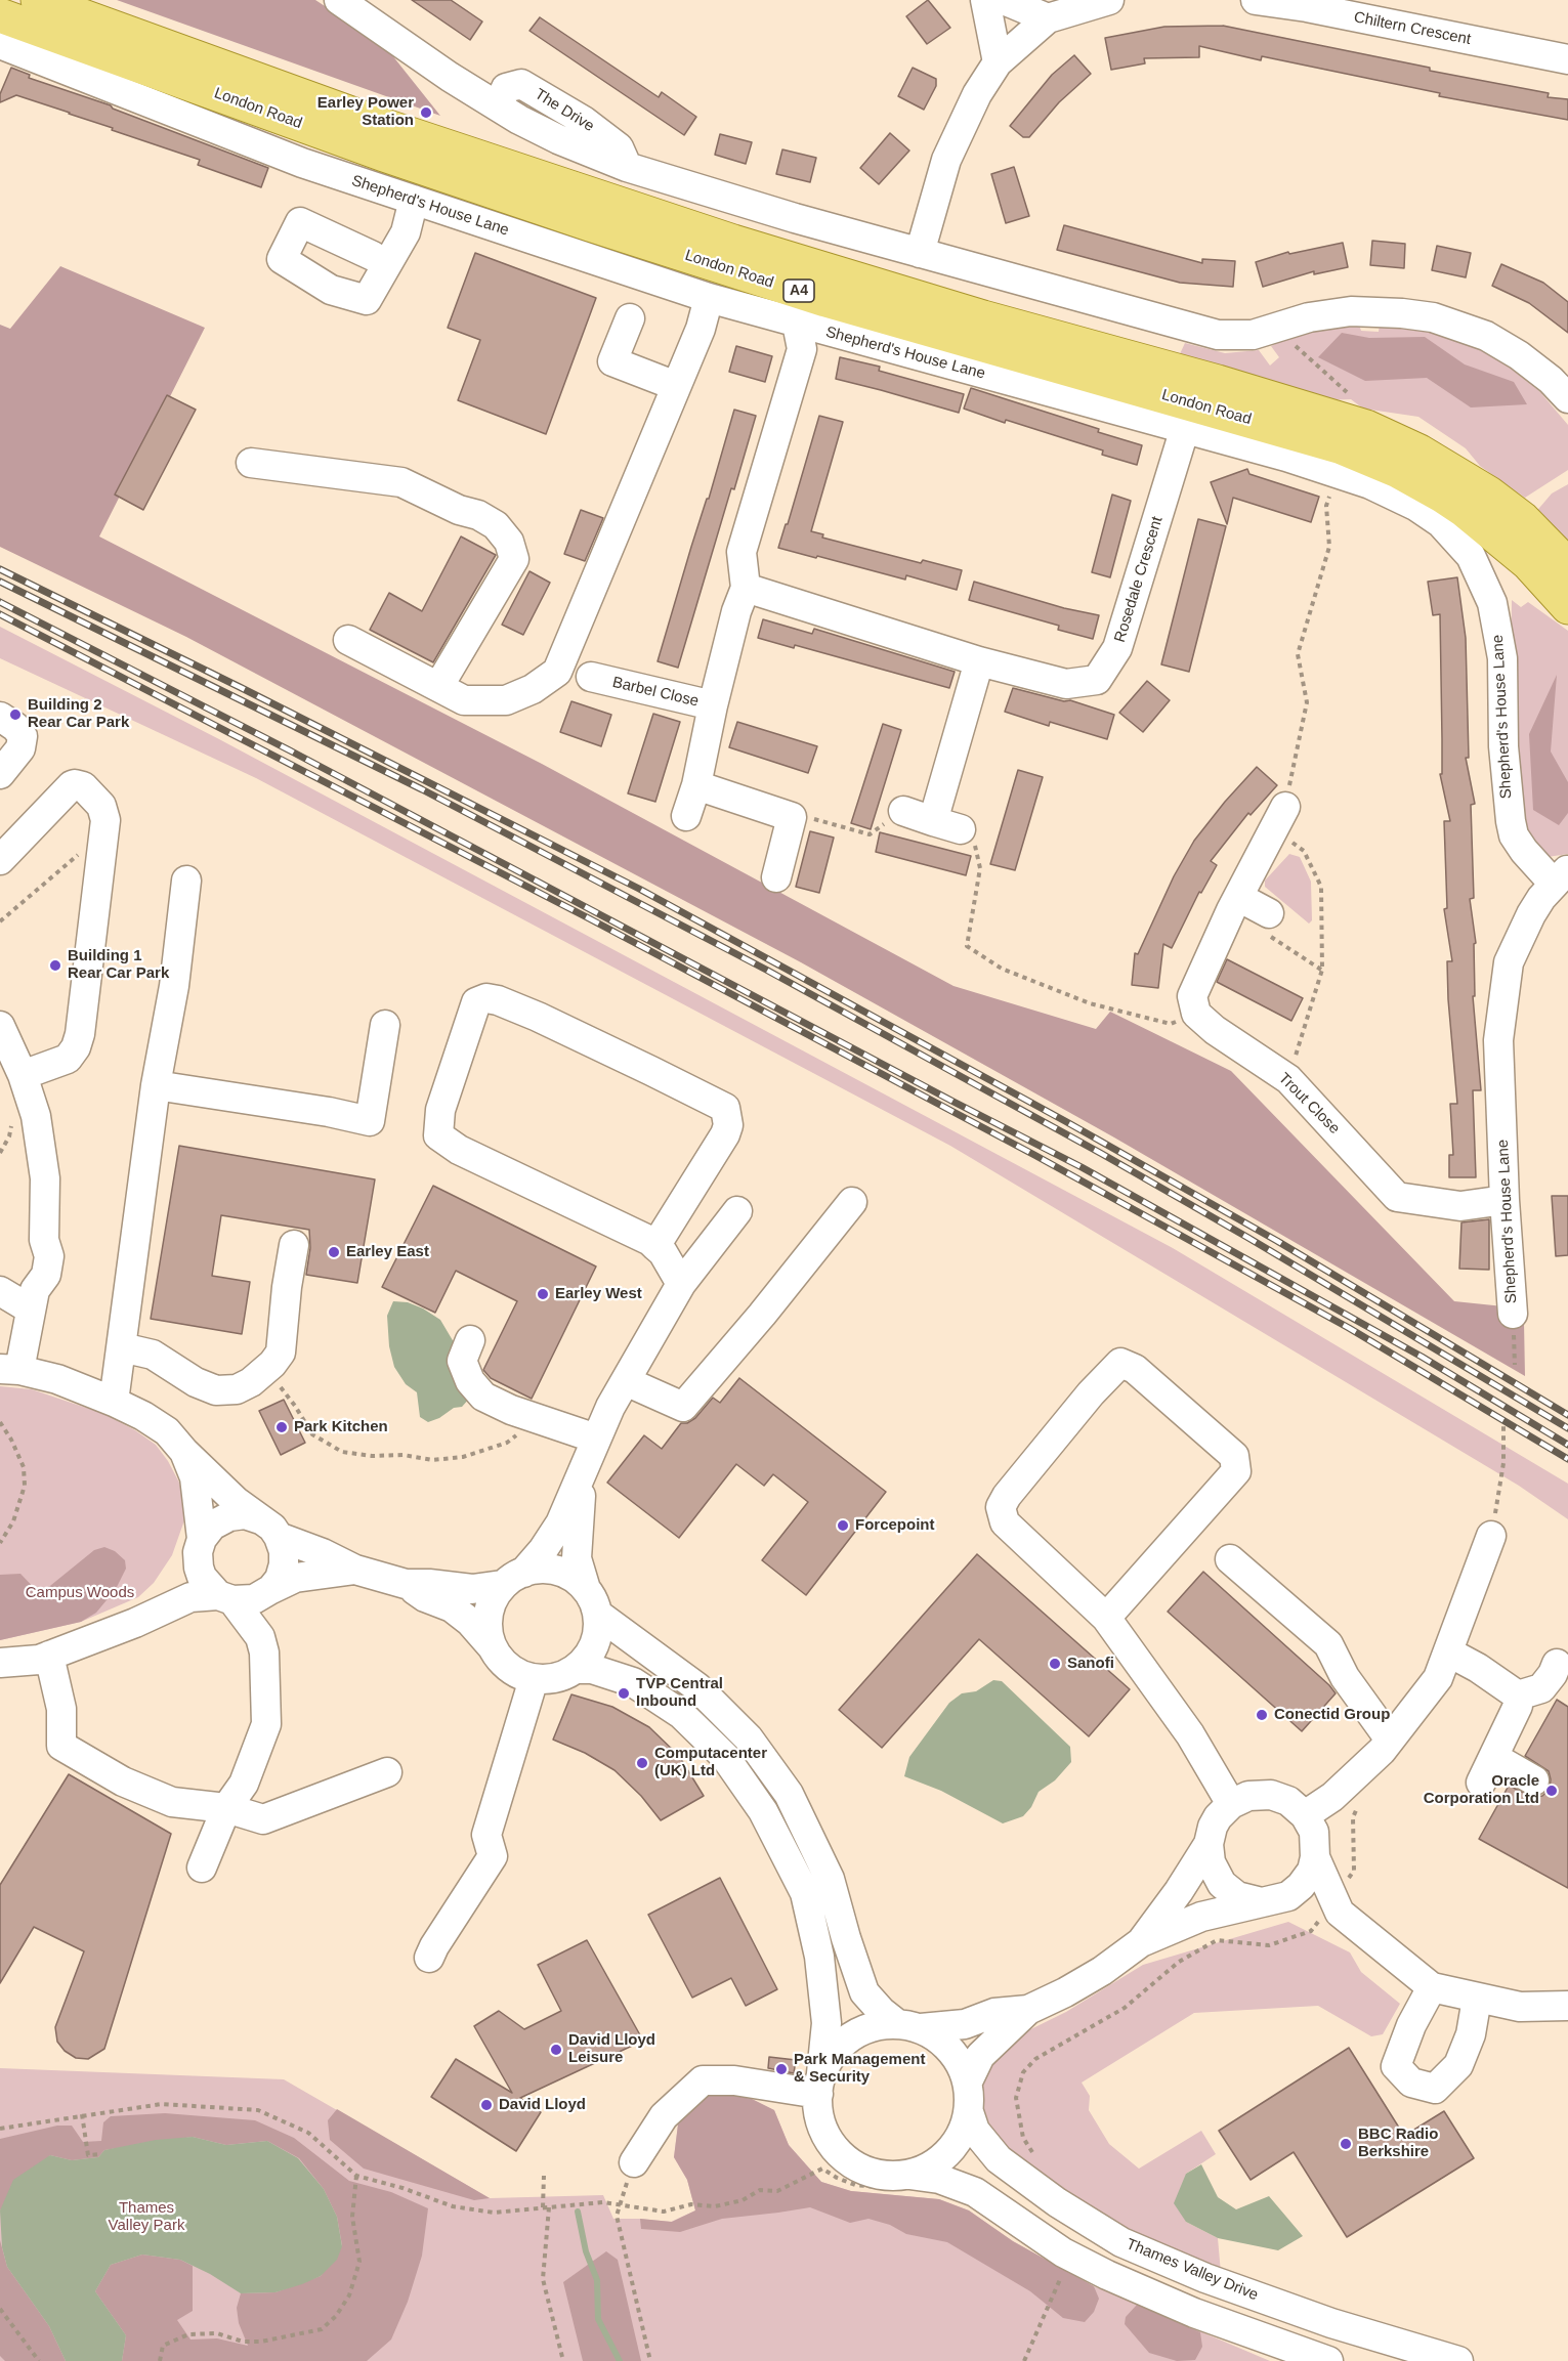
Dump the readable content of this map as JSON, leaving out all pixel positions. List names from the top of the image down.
{
  "streets": {
    "main road": ["London Road", "A4"],
    "street": [
      "Chiltern Crescent",
      "The Drive",
      "Shepherd's House Lane",
      "Rosedale Crescent",
      "Barbel Close",
      "Trout Close",
      "Thames Valley Drive"
    ]
  },
  "crossings": [
    ["Shepherd's House Lane", "Rosedale Crescent"],
    ["Shepherd's House Lane", "Trout Close"]
  ],
  "parks": ["Campus Woods", "Thames Valley Park"],
  "places": [
    "Earley Power Station",
    "Building 2 Rear Car Park",
    "Building 1 Rear Car Park",
    "Earley East",
    "Earley West",
    "Park Kitchen",
    "Forcepoint",
    "Sanofi",
    "TVP Central Inbound",
    "Conectid Group",
    "Computacenter (UK) Ltd",
    "Oracle Corporation Ltd",
    "David Lloyd Leisure",
    "Park Management & Security",
    "David Lloyd",
    "BBC Radio Berkshire"
  ]
}
